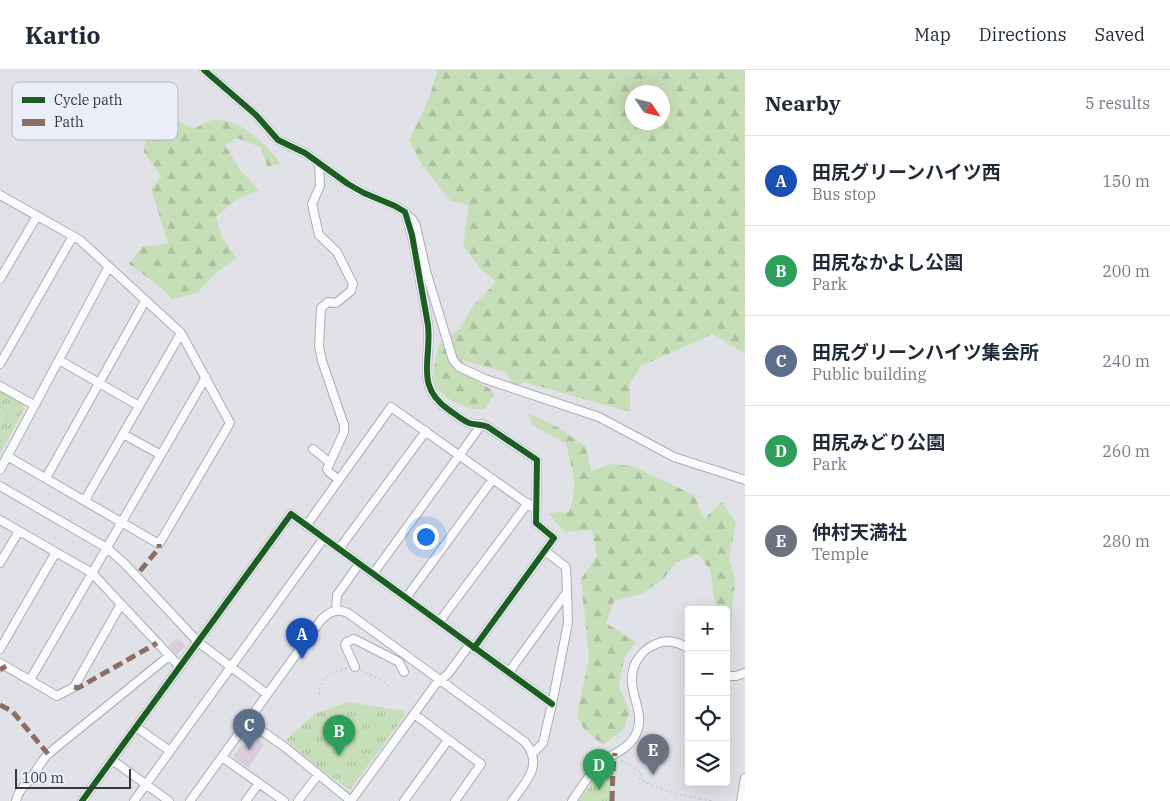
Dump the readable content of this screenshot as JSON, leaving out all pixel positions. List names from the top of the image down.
{
  "legend": ["Cycle path", "Path"],
  "scale_bar": "100 m",
  "north": "bottom right",
  "page": {
    "header": "Kartio",
    "nav": ["Map", "Directions", "Saved"],
    "heading": ["Nearby", "5 results"],
    "list": [
      {
        "mark": "A",
        "name": "田尻グリーンハイツ西",
        "note": "Bus stop",
        "value": "150 m"
      },
      {
        "mark": "B",
        "name": "田尻なかよし公園",
        "note": "Park",
        "value": "200 m"
      },
      {
        "mark": "C",
        "name": "田尻グリーンハイツ集会所",
        "note": "Public building",
        "value": "240 m"
      },
      {
        "mark": "D",
        "name": "田尻みどり公園",
        "note": "Park",
        "value": "260 m"
      },
      {
        "mark": "E",
        "name": "仲村天満社",
        "note": "Temple",
        "value": "280 m"
      }
    ],
    "map_buttons": ["+", "−"],
    "pins": [
      "A",
      "C",
      "B",
      "E",
      "D"
    ],
    "scale": "100 m"
  }
}
